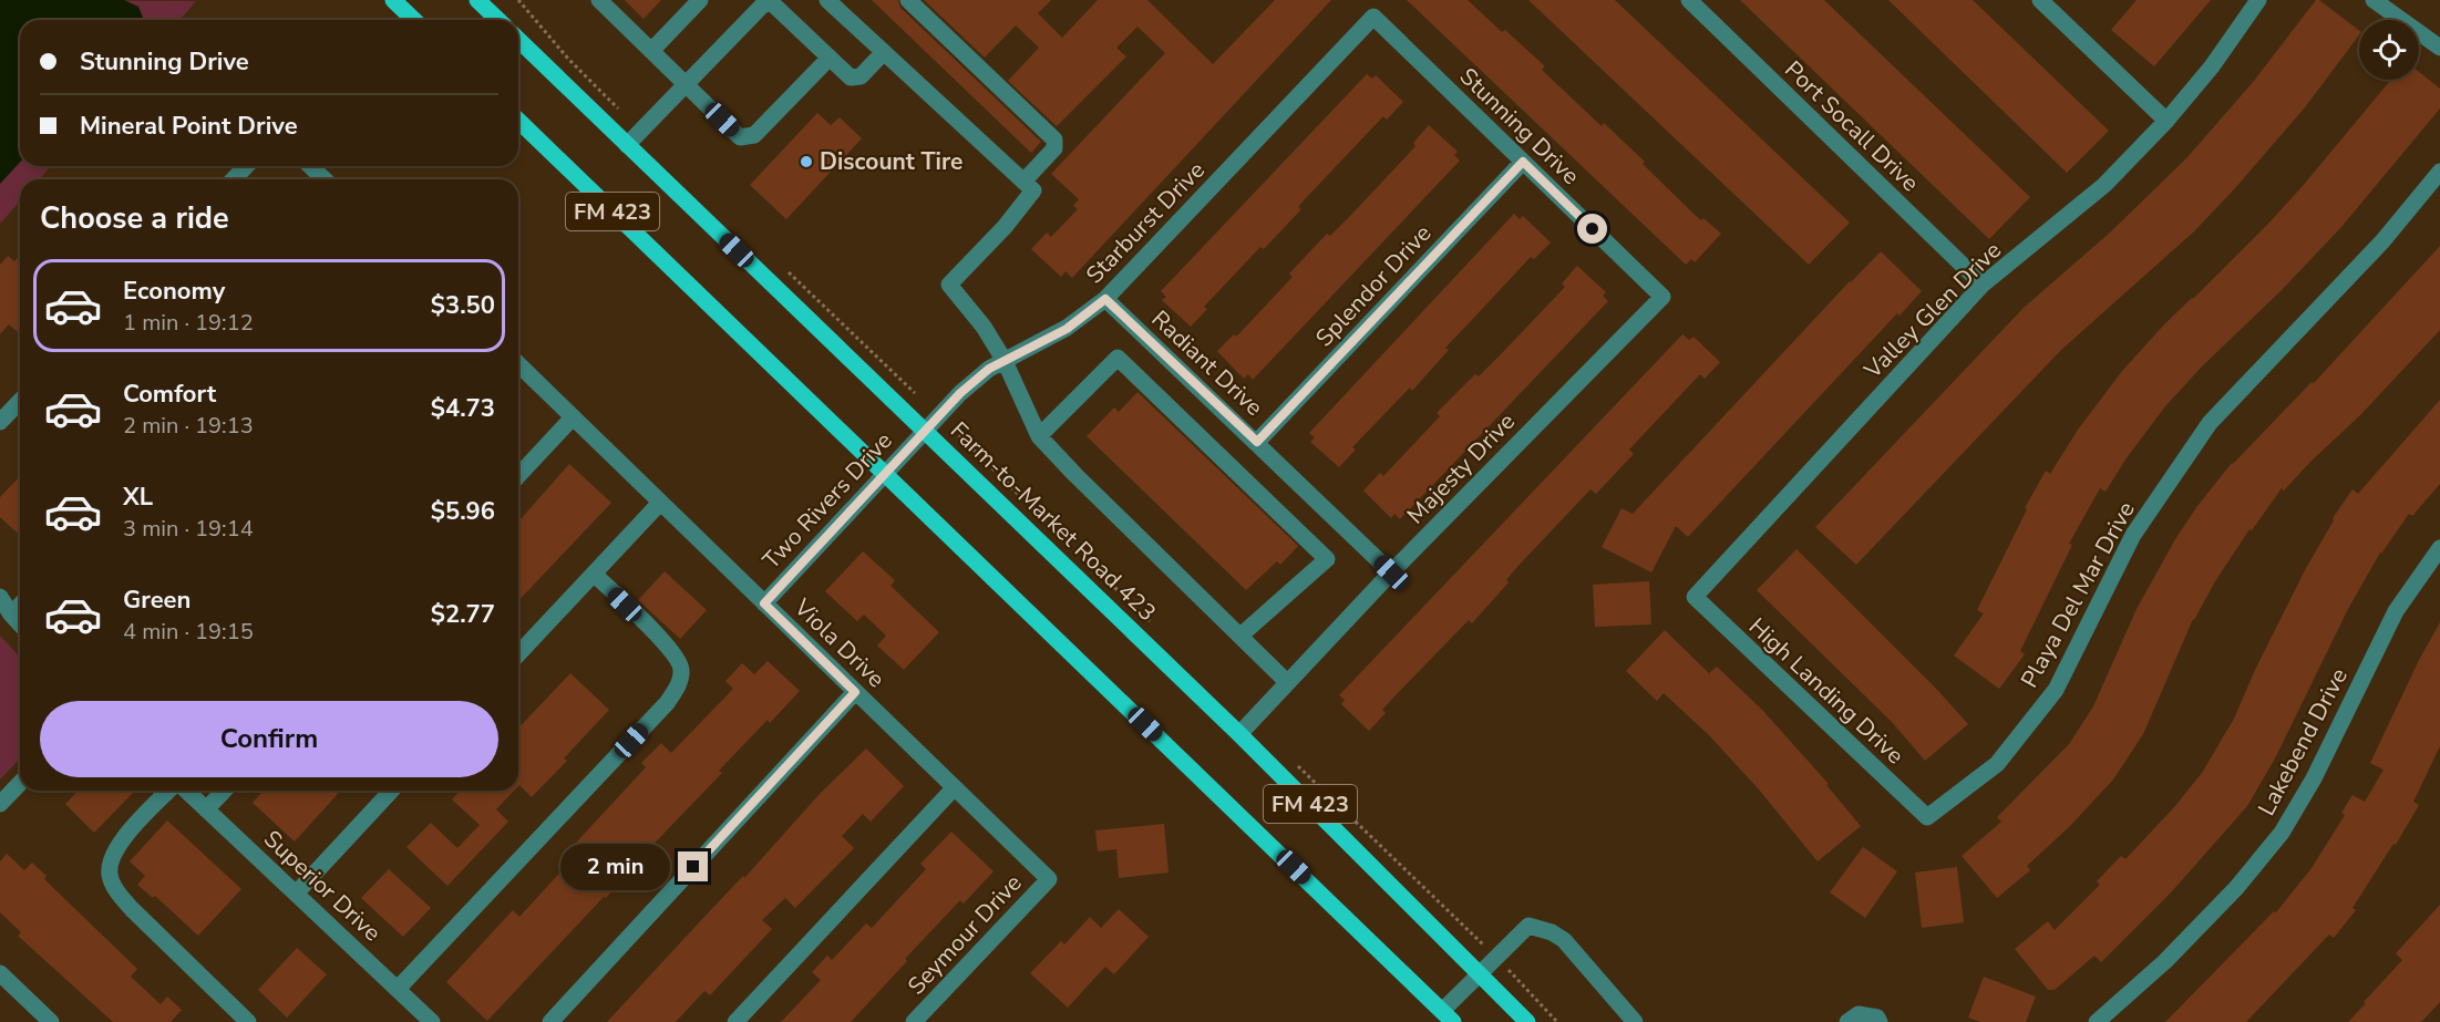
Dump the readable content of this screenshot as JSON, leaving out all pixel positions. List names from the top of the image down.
{
  "streets": {
    "main road": ["FM 423", "Farm-to-Market Road 423"],
    "street": [
      "Stunning Drive",
      "Port Socall Drive",
      "Starburst Drive",
      "Splendor Drive",
      "Valley Glen Drive",
      "Radiant Drive",
      "Majesty Drive",
      "Two Rivers Drive",
      "Playa Del Mar Drive",
      "Viola Drive",
      "High Landing Drive",
      "Lakebend Drive",
      "Superior Drive",
      "Seymour Drive"
    ]
  },
  "crossings": [
    ["Stunning Drive", "Starburst Drive"],
    ["Stunning Drive", "Splendor Drive"],
    ["Stunning Drive", "Majesty Drive"],
    ["Port Socall Drive", "Valley Glen Drive"],
    ["FM 423", "Two Rivers Drive"],
    ["Starburst Drive", "Radiant Drive"],
    ["Starburst Drive", "Two Rivers Drive"],
    ["Starburst Drive", "Farm-to-Market Road 423"],
    ["Splendor Drive", "Radiant Drive"],
    ["Valley Glen Drive", "High Landing Drive"],
    ["Radiant Drive", "Majesty Drive"],
    ["Majesty Drive", "Farm-to-Market Road 423"],
    ["Two Rivers Drive", "Farm-to-Market Road 423"],
    ["Two Rivers Drive", "Viola Drive"],
    ["Playa Del Mar Drive", "High Landing Drive"],
    ["Viola Drive", "Seymour Drive"]
  ],
  "places": ["Discount Tire"],
  "page": {
    "banner": ["Stunning Drive", "Mineral Point Drive"],
    "heading": "Choose a ride",
    "list": [
      {
        "name": "Economy",
        "note": "1 min · 19:12",
        "value": "$3.50"
      },
      {
        "name": "Comfort",
        "note": "2 min · 19:13",
        "value": "$4.73"
      },
      {
        "name": "XL",
        "note": "3 min · 19:14",
        "value": "$5.96"
      },
      {
        "name": "Green",
        "note": "4 min · 19:15",
        "value": "$2.77"
      }
    ],
    "buttons": "Confirm",
    "bubble": "2 min"
  }
}
